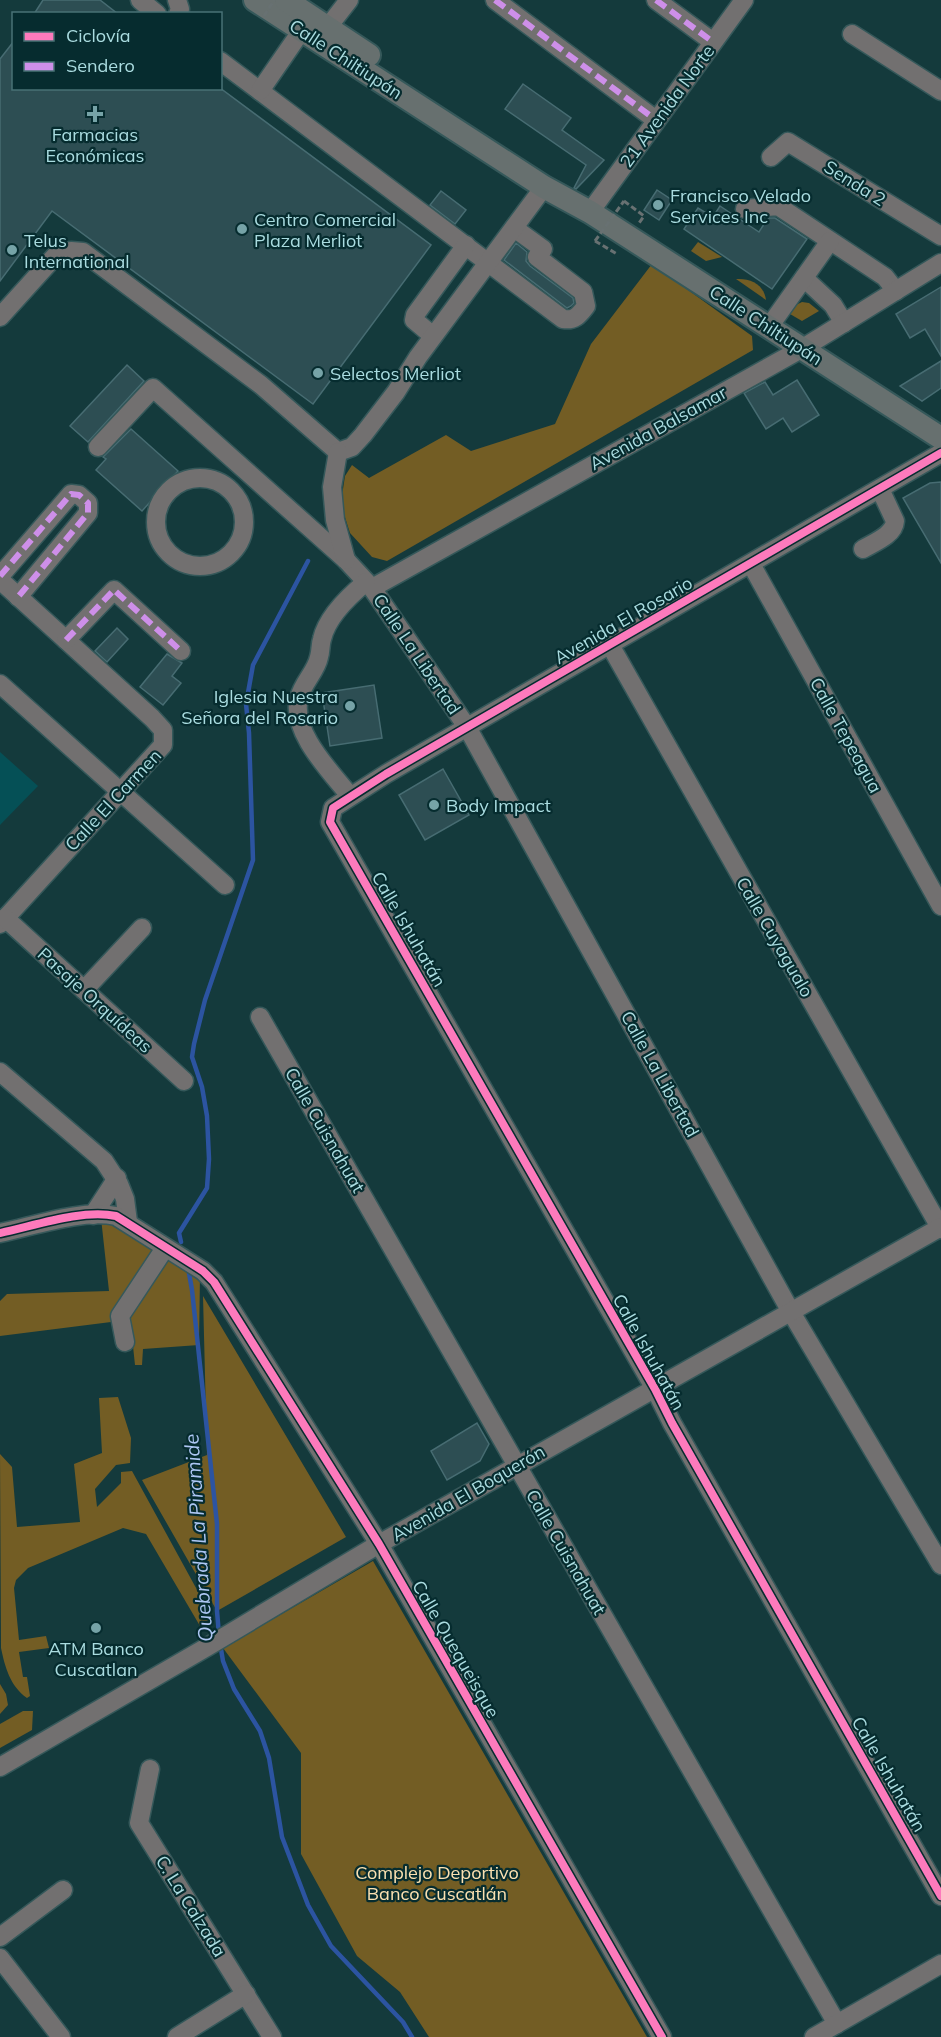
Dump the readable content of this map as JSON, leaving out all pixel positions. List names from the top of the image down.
{
  "streets": {
    "main road": ["Calle Chiltiupán"],
    "street": [
      "21 Avenida Norte",
      "Senda 2",
      "Avenida Balsamar",
      "Avenida El Rosario",
      "Calle La Libertad",
      "Calle Tepeagua",
      "Calle El Carmen",
      "Calle Ishuhatán",
      "Calle Cuyagualo",
      "Pasaje Orquídeas",
      "Calle Cuisnahuat",
      "Avenida El Boquerón",
      "Calle Quequeisque",
      "C. La Calzada"
    ]
  },
  "crossings": [
    ["Calle Chiltiupán", "21 Avenida Norte"],
    ["Calle Chiltiupán", "Avenida Balsamar"],
    ["Avenida Balsamar", "Avenida El Rosario"],
    ["Avenida Balsamar", "Calle La Libertad"],
    ["Avenida El Rosario", "Calle La Libertad"],
    ["Avenida El Rosario", "Calle Tepeagua"],
    ["Avenida El Rosario", "Calle Ishuhatán"],
    ["Avenida El Rosario", "Calle Cuyagualo"],
    ["Calle La Libertad", "Avenida El Boquerón"],
    ["Calle El Carmen", "Pasaje Orquídeas"],
    ["Calle Ishuhatán", "Avenida El Boquerón"],
    ["Calle Cuyagualo", "Avenida El Boquerón"],
    ["Calle Cuisnahuat", "Avenida El Boquerón"],
    ["Avenida El Boquerón", "Calle Quequeisque"]
  ],
  "water": ["Quebrada La Piramide"],
  "parks": ["Complejo Deportivo Banco Cuscatlán"],
  "places": {
    "health": ["Farmacias Económicas"],
    "other": [
      "Francisco Velado Services Inc",
      "Centro Comercial Plaza Merliot",
      "Telus International",
      "Selectos Merliot",
      "Iglesia Nuestra Señora del Rosario",
      "Body Impact",
      "ATM Banco Cuscatlan"
    ]
  },
  "legend": ["Ciclovía", "Sendero"]
}
